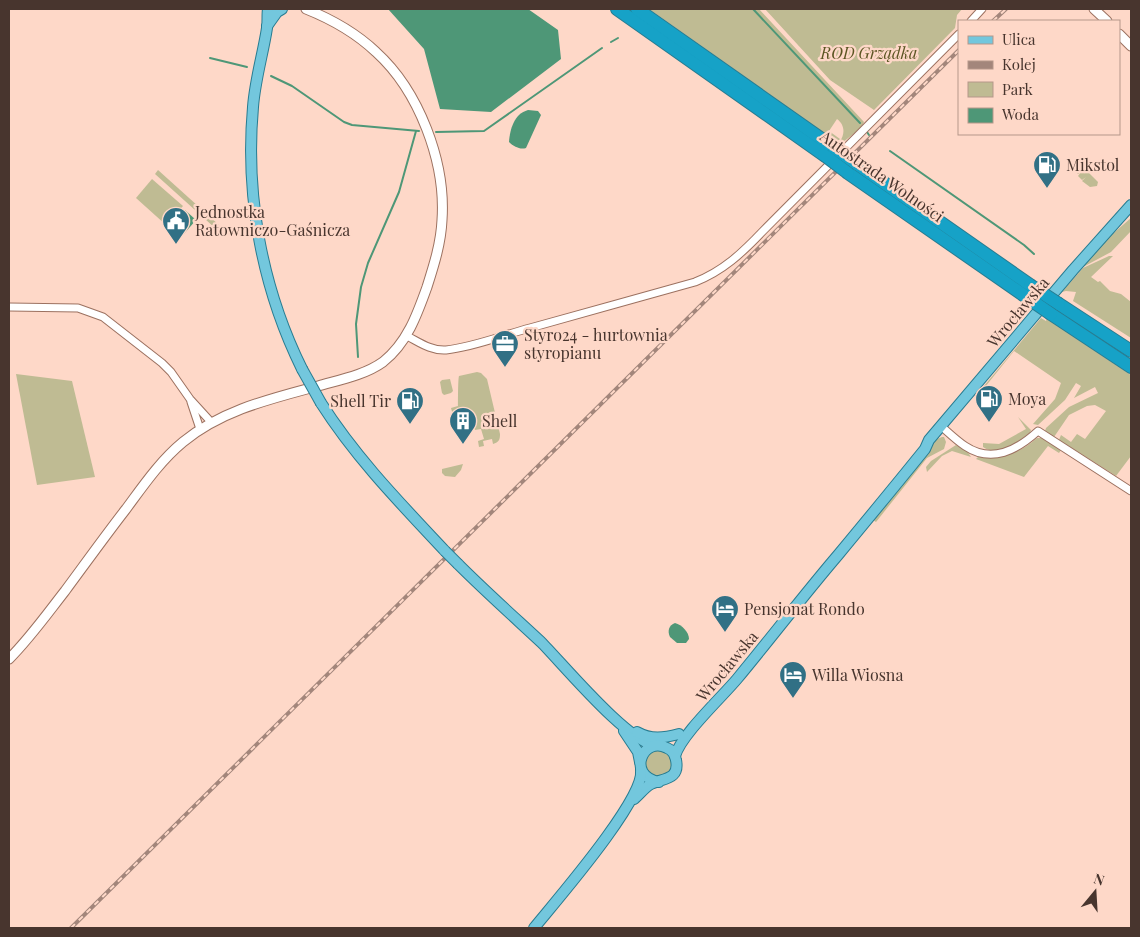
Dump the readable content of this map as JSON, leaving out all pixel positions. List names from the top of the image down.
{
  "streets": {
    "highway": ["Autostrada Wolności"],
    "main road": ["Wrocławska"]
  },
  "parks": ["ROD Grządka"],
  "places": {
    "fuel station": ["Mikstol", "Moya", "Shell Tir"],
    "public building": ["Jednostka Ratowniczo-Gaśnicza"],
    "office": ["Styro24 - hurtownia styropianu"],
    "building": ["Shell"],
    "hotel": ["Pensjonat Rondo", "Willa Wiosna"]
  },
  "legend": [
    "Ulica",
    "Kolej",
    "Park",
    "Woda"
  ],
  "north": "top"
}
